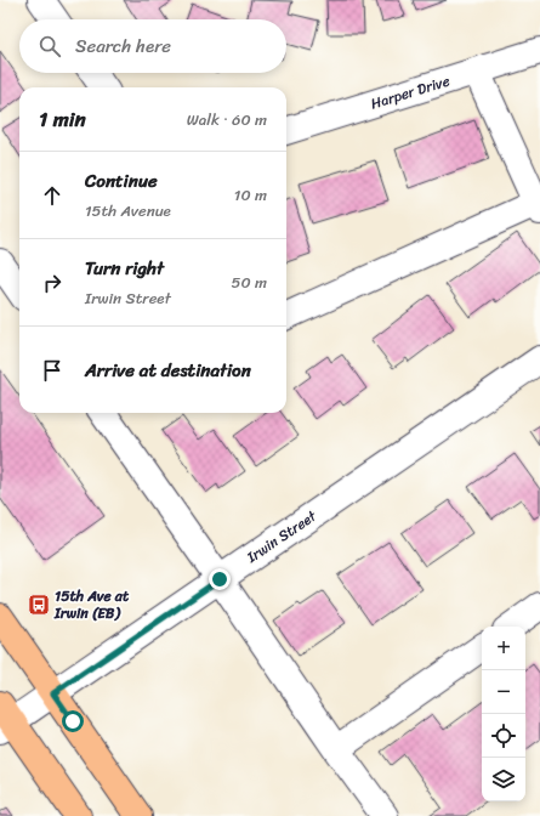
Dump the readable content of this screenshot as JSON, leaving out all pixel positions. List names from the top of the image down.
{
  "streets": {
    "street": ["Harper Drive", "Irwin Street"]
  },
  "places": {
    "bus stop": ["15th Ave at Irwin (EB)"]
  },
  "page": {
    "search": "Search here",
    "heading": ["1 min", "Walk · 60 m"],
    "list": [
      ["Continue", "15th Avenue", "10 m"],
      ["Turn right", "Irwin Street", "50 m"],
      "Arrive at destination"
    ],
    "map_buttons": ["+", "−"]
  }
}
